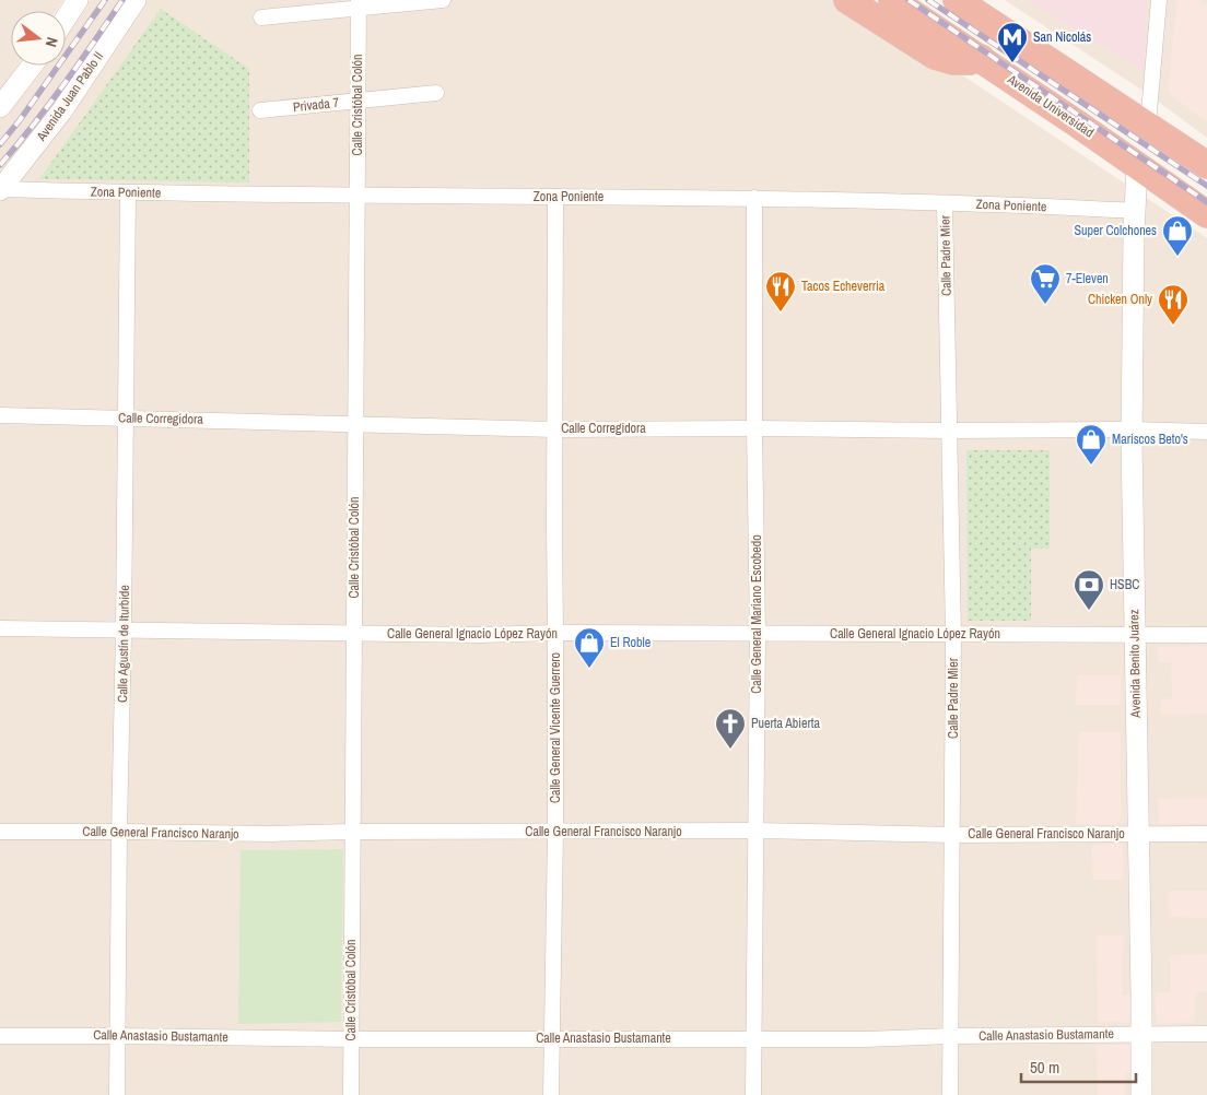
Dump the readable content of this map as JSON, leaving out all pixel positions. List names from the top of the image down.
{
  "streets": {
    "highway": ["Avenida Universidad"],
    "street": [
      "Avenida Juan Pablo II",
      "Privada 7",
      "Calle Cristóbal Colón",
      "Zona Poniente",
      "Calle Padre Mier",
      "Calle Corregidora",
      "Calle General Mariano Escobedo",
      "Calle General Ignacio López Rayón",
      "Calle Agustín de Iturbide",
      "Avenida Benito Juárez",
      "Calle General Vicente Guerrero",
      "Calle General Francisco Naranjo",
      "Calle Anastasio Bustamante"
    ]
  },
  "crossings": [
    ["Avenida Juan Pablo II", "Zona Poniente"],
    ["Privada 7", "Calle Cristóbal Colón"],
    ["Calle Cristóbal Colón", "Zona Poniente"],
    ["Calle Cristóbal Colón", "Calle Corregidora"],
    ["Calle Cristóbal Colón", "Calle General Ignacio López Rayón"],
    ["Calle Cristóbal Colón", "Calle General Francisco Naranjo"],
    ["Calle Cristóbal Colón", "Calle Anastasio Bustamante"],
    ["Avenida Universidad", "Avenida Benito Juárez"],
    ["Zona Poniente", "Calle Padre Mier"],
    ["Zona Poniente", "Calle General Mariano Escobedo"],
    ["Zona Poniente", "Calle Agustín de Iturbide"],
    ["Zona Poniente", "Avenida Benito Juárez"],
    ["Zona Poniente", "Calle General Vicente Guerrero"],
    ["Calle Padre Mier", "Calle Corregidora"],
    ["Calle Padre Mier", "Calle General Ignacio López Rayón"],
    ["Calle Padre Mier", "Calle General Francisco Naranjo"],
    ["Calle Padre Mier", "Calle Anastasio Bustamante"],
    ["Calle Corregidora", "Calle General Mariano Escobedo"],
    ["Calle Corregidora", "Calle Agustín de Iturbide"],
    ["Calle Corregidora", "Avenida Benito Juárez"],
    ["Calle Corregidora", "Calle General Vicente Guerrero"],
    ["Calle General Mariano Escobedo", "Calle General Ignacio López Rayón"],
    ["Calle General Mariano Escobedo", "Calle General Francisco Naranjo"],
    ["Calle General Mariano Escobedo", "Calle Anastasio Bustamante"],
    ["Calle General Ignacio López Rayón", "Calle Agustín de Iturbide"],
    ["Calle General Ignacio López Rayón", "Avenida Benito Juárez"],
    ["Calle General Ignacio López Rayón", "Calle General Vicente Guerrero"],
    ["Calle Agustín de Iturbide", "Calle General Francisco Naranjo"],
    ["Calle Agustín de Iturbide", "Calle Anastasio Bustamante"],
    ["Avenida Benito Juárez", "Calle General Francisco Naranjo"],
    ["Avenida Benito Juárez", "Calle Anastasio Bustamante"],
    ["Calle General Vicente Guerrero", "Calle General Francisco Naranjo"],
    ["Calle General Vicente Guerrero", "Calle Anastasio Bustamante"]
  ],
  "places": {
    "metro station": ["San Nicolás"],
    "shop": ["Super Colchones", "Mariscos Beto's", "El Roble"],
    "supermarket": ["7-Eleven"],
    "restaurant": ["Tacos Echeverria", "Chicken Only"],
    "bank": ["HSBC"],
    "church": ["Puerta Abierta"]
  },
  "scale_bar": "50 m",
  "north": "right"
}
